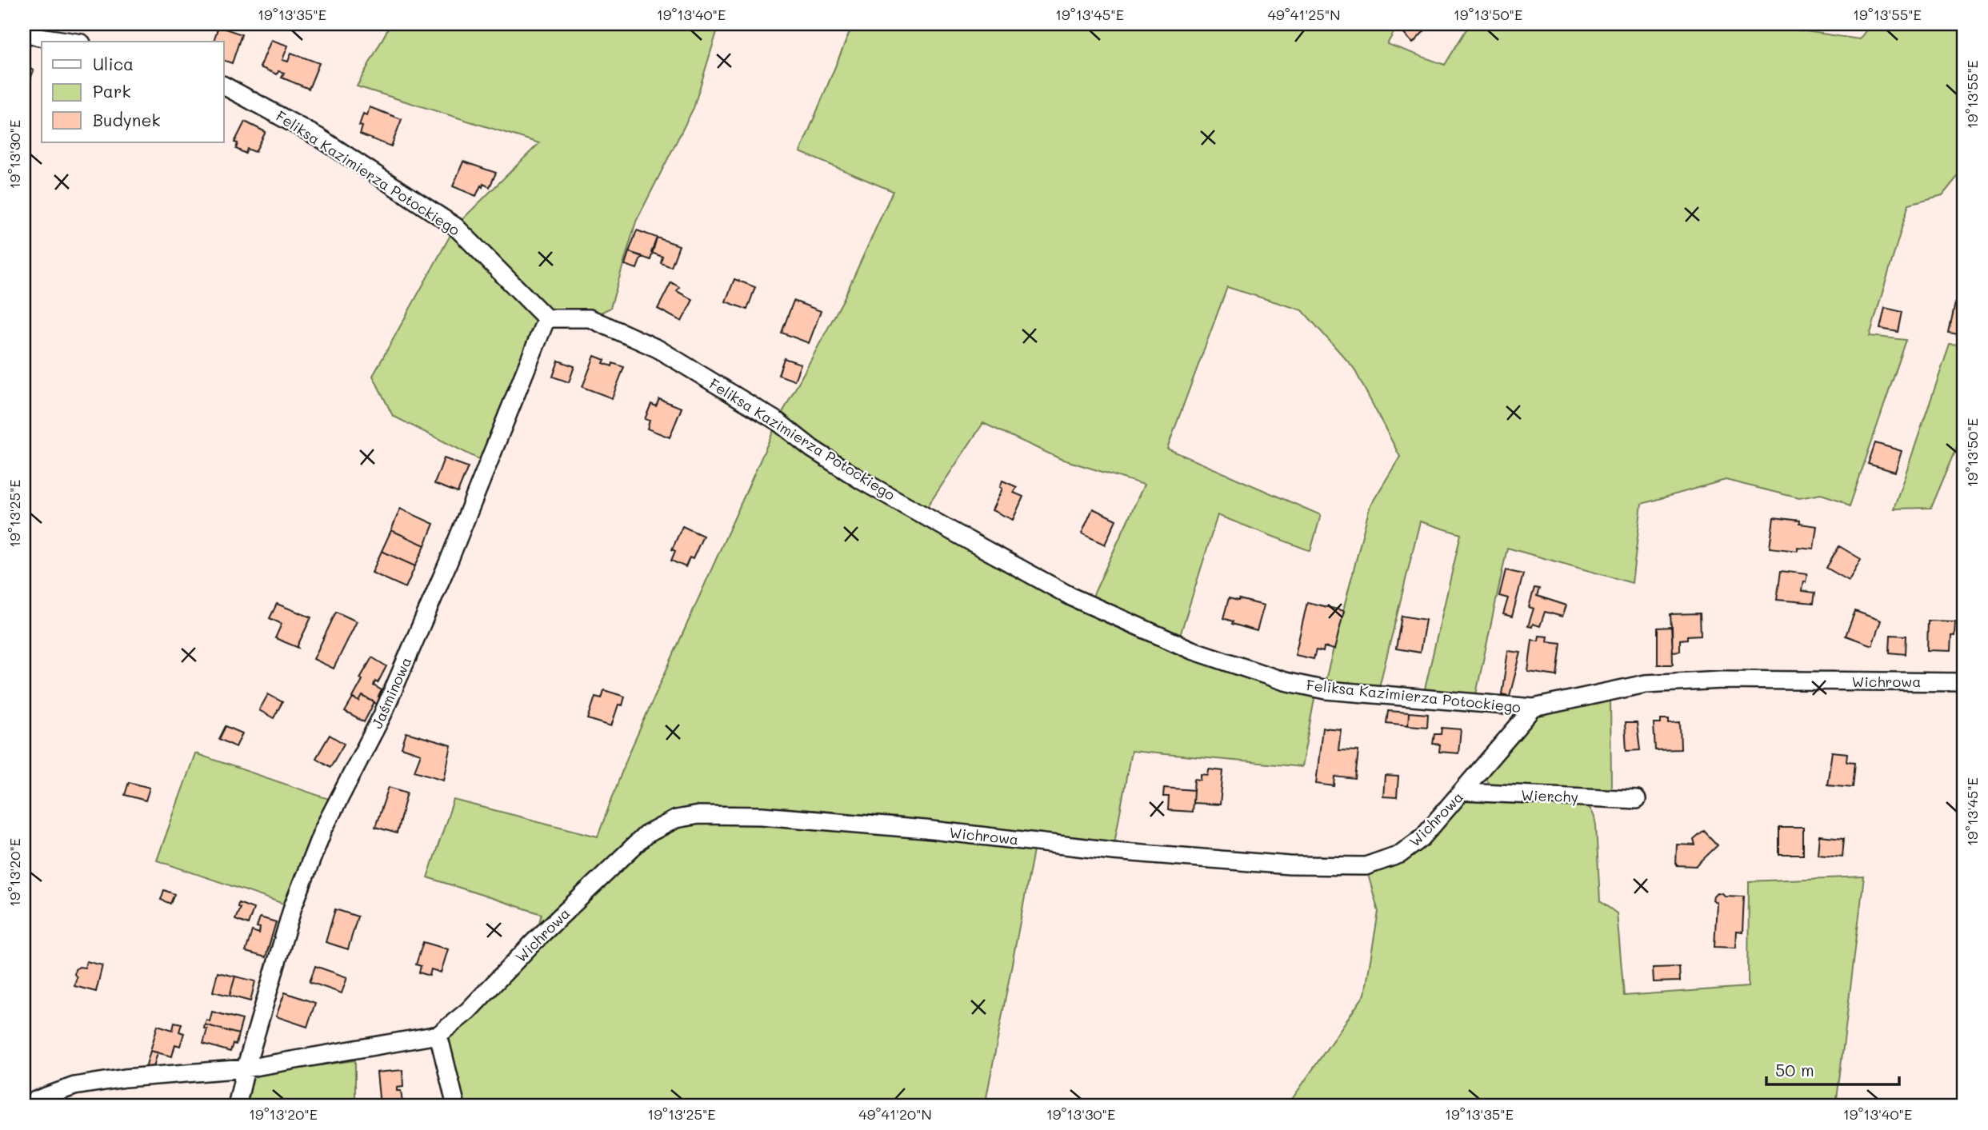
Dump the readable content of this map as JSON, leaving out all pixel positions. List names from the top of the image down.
{
  "streets": {
    "street": [
      "Feliksa Kazimierza Potockiego",
      "Wichrowa",
      "Jaśminowa",
      "Wierchy"
    ]
  },
  "crossings": [
    ["Feliksa Kazimierza Potockiego", "Wichrowa"],
    ["Feliksa Kazimierza Potockiego", "Jaśminowa"],
    ["Wichrowa", "Jaśminowa"],
    ["Wichrowa", "Wierchy"]
  ],
  "legend": ["Ulica", "Park", "Budynek"],
  "scale_bar": "50 m",
  "coordinates": [
    "19°13'35\"E",
    "19°13'40\"E",
    "19°13'45\"E",
    "49°41'25\"N",
    "19°13'50\"E",
    "19°13'55\"E",
    "19°13'30\"E",
    "19°13'25\"E",
    "19°13'20\"E",
    "49°41'20\"N"
  ]
}
